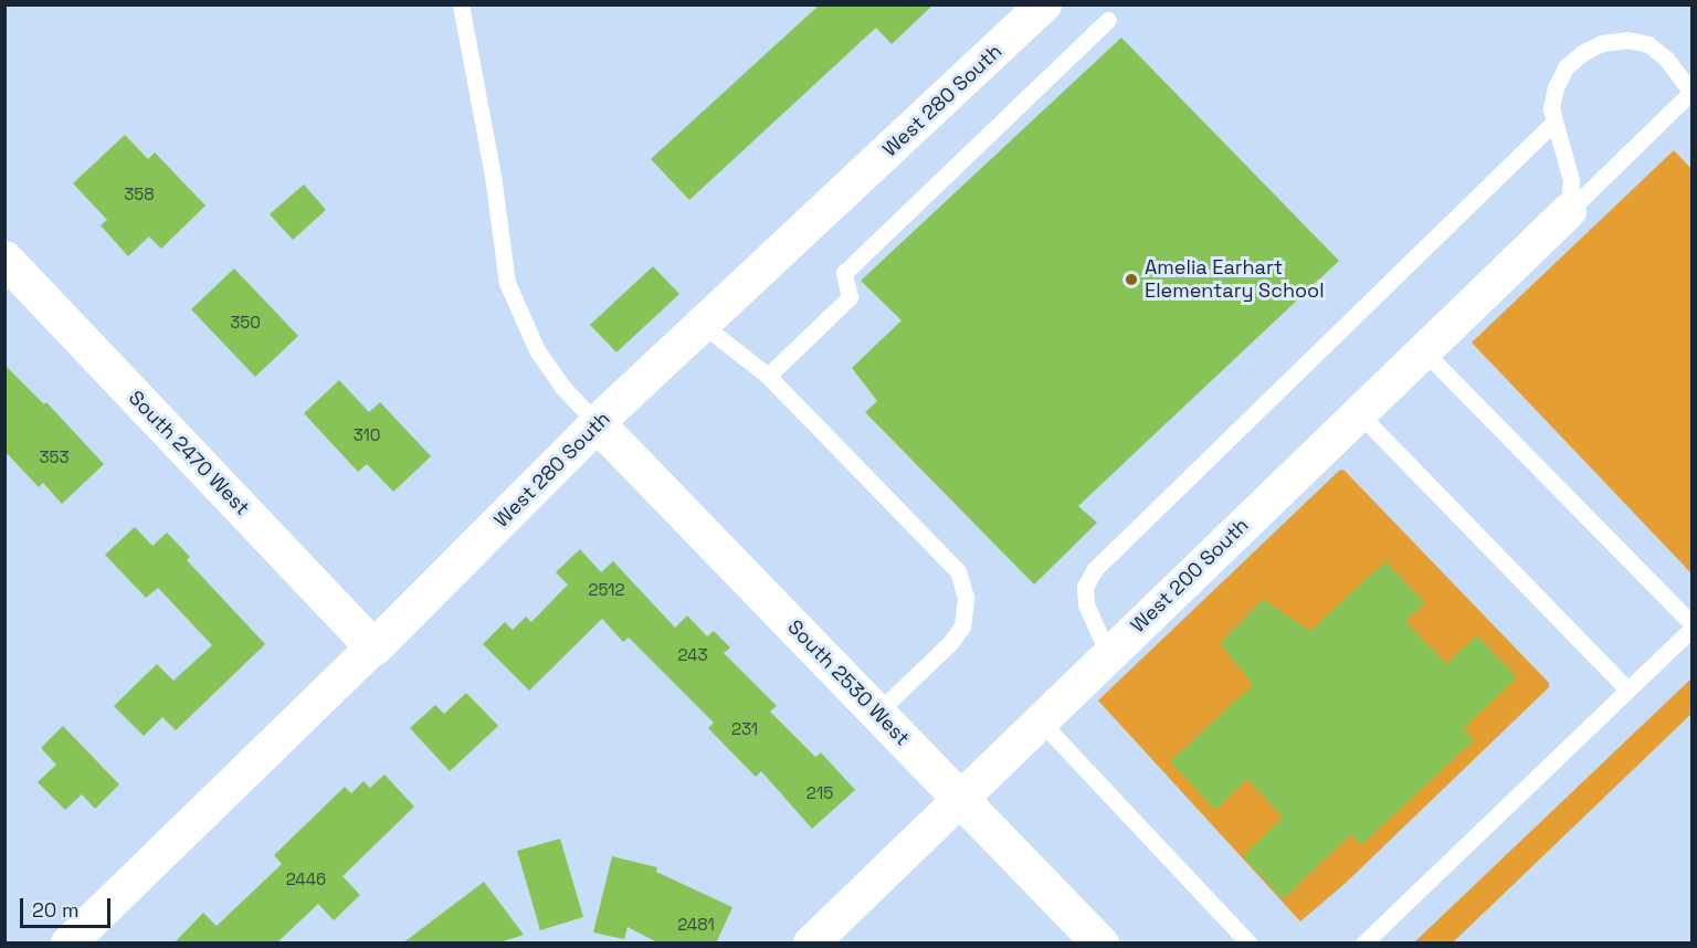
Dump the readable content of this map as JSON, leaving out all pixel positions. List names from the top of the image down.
{
  "streets": {
    "street": [
      "West 280 South",
      "South 2470 West",
      "West 200 South",
      "South 2530 West"
    ]
  },
  "crossings": [
    ["West 280 South", "South 2470 West"],
    ["West 280 South", "South 2530 West"],
    ["West 200 South", "South 2530 West"]
  ],
  "places": ["Amelia Earhart Elementary School"],
  "house_numbers": [
    "358",
    "350",
    "310",
    "353",
    "2512",
    "243",
    "231",
    "215",
    "2446",
    "2481"
  ],
  "scale_bar": "20 m"
}
